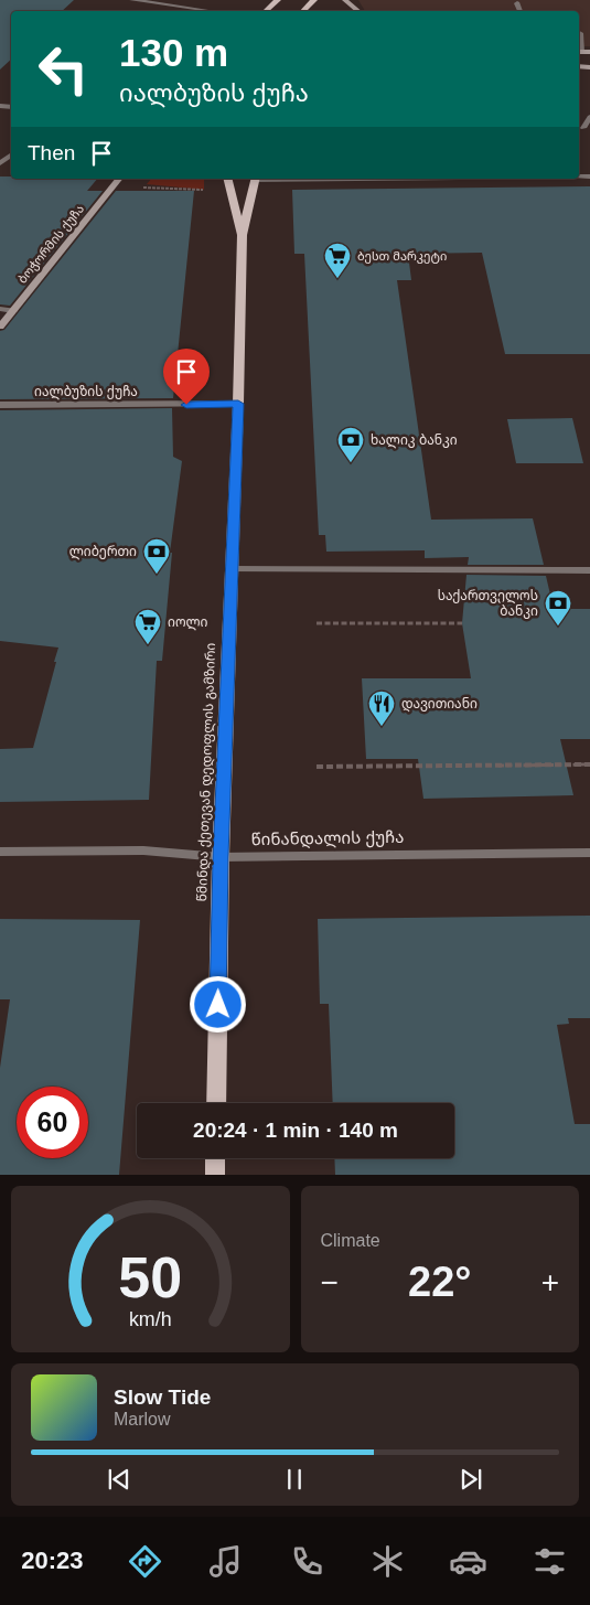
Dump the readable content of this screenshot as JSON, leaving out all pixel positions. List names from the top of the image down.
{
  "streets": {
    "main road": ["ბოჭორმის ქუჩა", "წმინდა ქეთევან დედოფლის გამზირი"],
    "street": ["იალბუზის ქუჩა", "წინანდალის ქუჩა"]
  },
  "crossings": [
    ["იალბუზის ქუჩა", "წმინდა ქეთევან დედოფლის გამზირი"],
    ["წმინდა ქეთევან დედოფლის გამზირი", "წინანდალის ქუჩა"]
  ],
  "places": {
    "supermarket": ["ბესთ მარკეტი", "იოლი"],
    "bank": ["ხალიკ ბანკი", "ლიბერთი", "საქართველოს ბანკი"],
    "restaurant": ["დავითიანი"]
  },
  "page": {
    "turn": ["130 m", "იალბუზის ქუჩა"],
    "then": "Then",
    "limit": "60",
    "trip": "20:24 · 1 min · 140 m",
    "tile": "Climate",
    "heat": ["−", "22°", "+"],
    "song": ["Slow Tide", "Marlow"],
    "tabs": "20:23",
    "gauge": ["50", "km/h"]
  }
}
